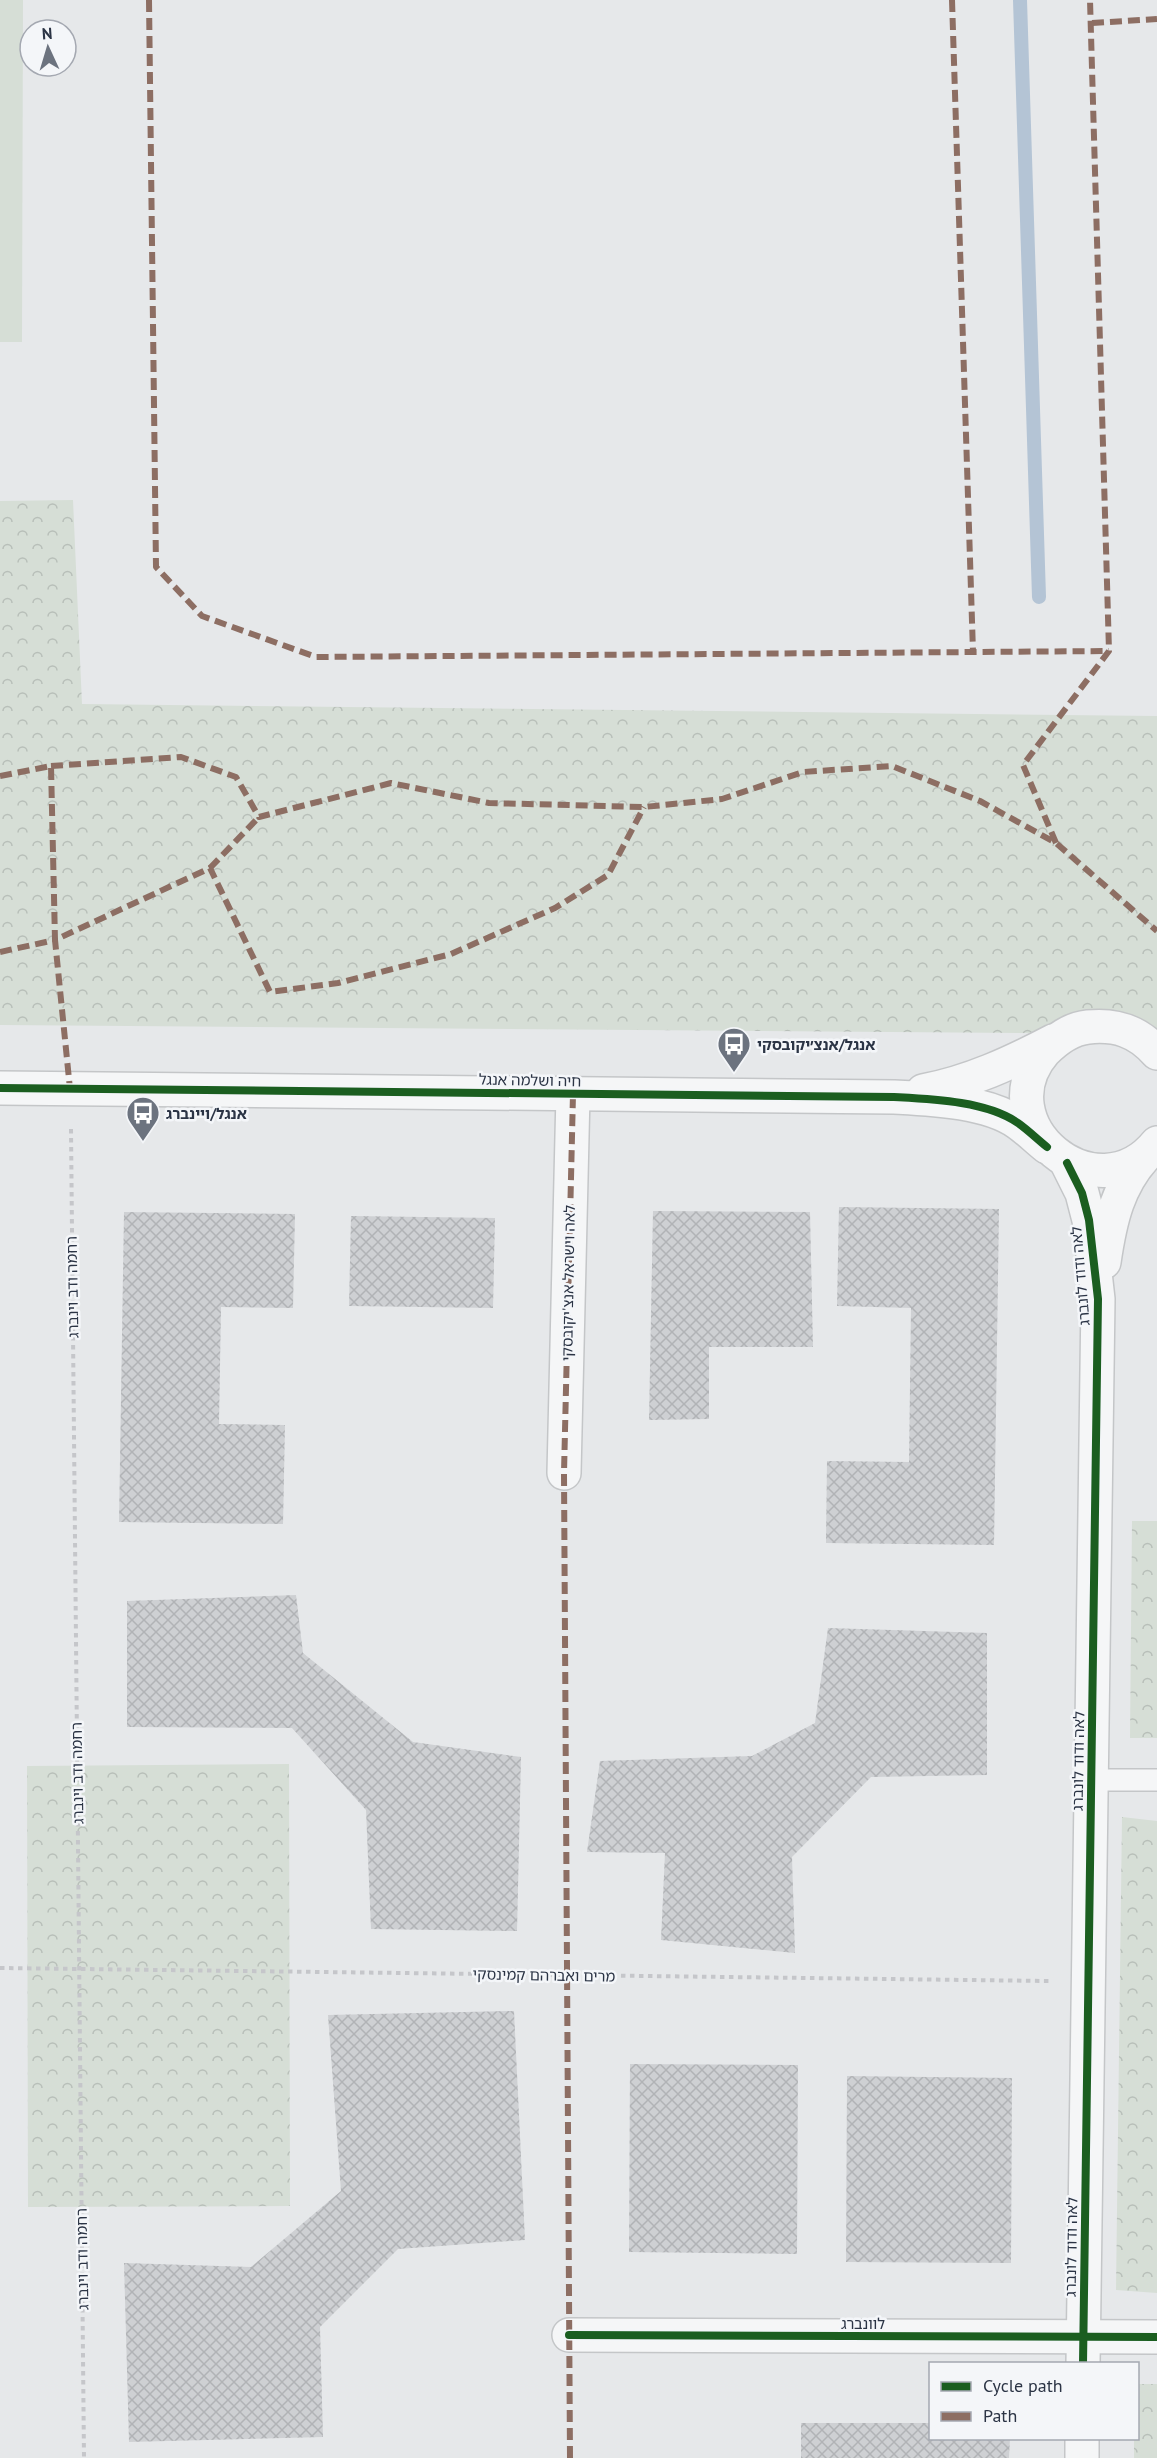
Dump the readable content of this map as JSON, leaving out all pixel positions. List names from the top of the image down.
{
  "streets": {
    "street": [
      "חיה ושלמה אנגל",
      "לאה ודוד לונברג",
      "לאה וישראל אנצ'יקובסקי",
      "לוונברג"
    ],
    "path": ["רחמה ודב וינברג", "מרים ואברהם קמינסקי"]
  },
  "crossings": [
    ["חיה ושלמה אנגל", "לאה ודוד לונברג"],
    ["חיה ושלמה אנגל", "לאה וישראל אנצ'יקובסקי"],
    ["חיה ושלמה אנגל", "רחמה ודב וינברג"],
    ["לאה ודוד לונברג", "מרים ואברהם קמינסקי"],
    ["לאה ודוד לונברג", "לוונברג"],
    ["רחמה ודב וינברג", "מרים ואברהם קמינסקי"]
  ],
  "places": {
    "bus stop": ["אנגל/אנצ׳יקובסקי", "אנגל/ויינברג"]
  },
  "legend": ["Cycle path", "Path"],
  "north": "top"
}
